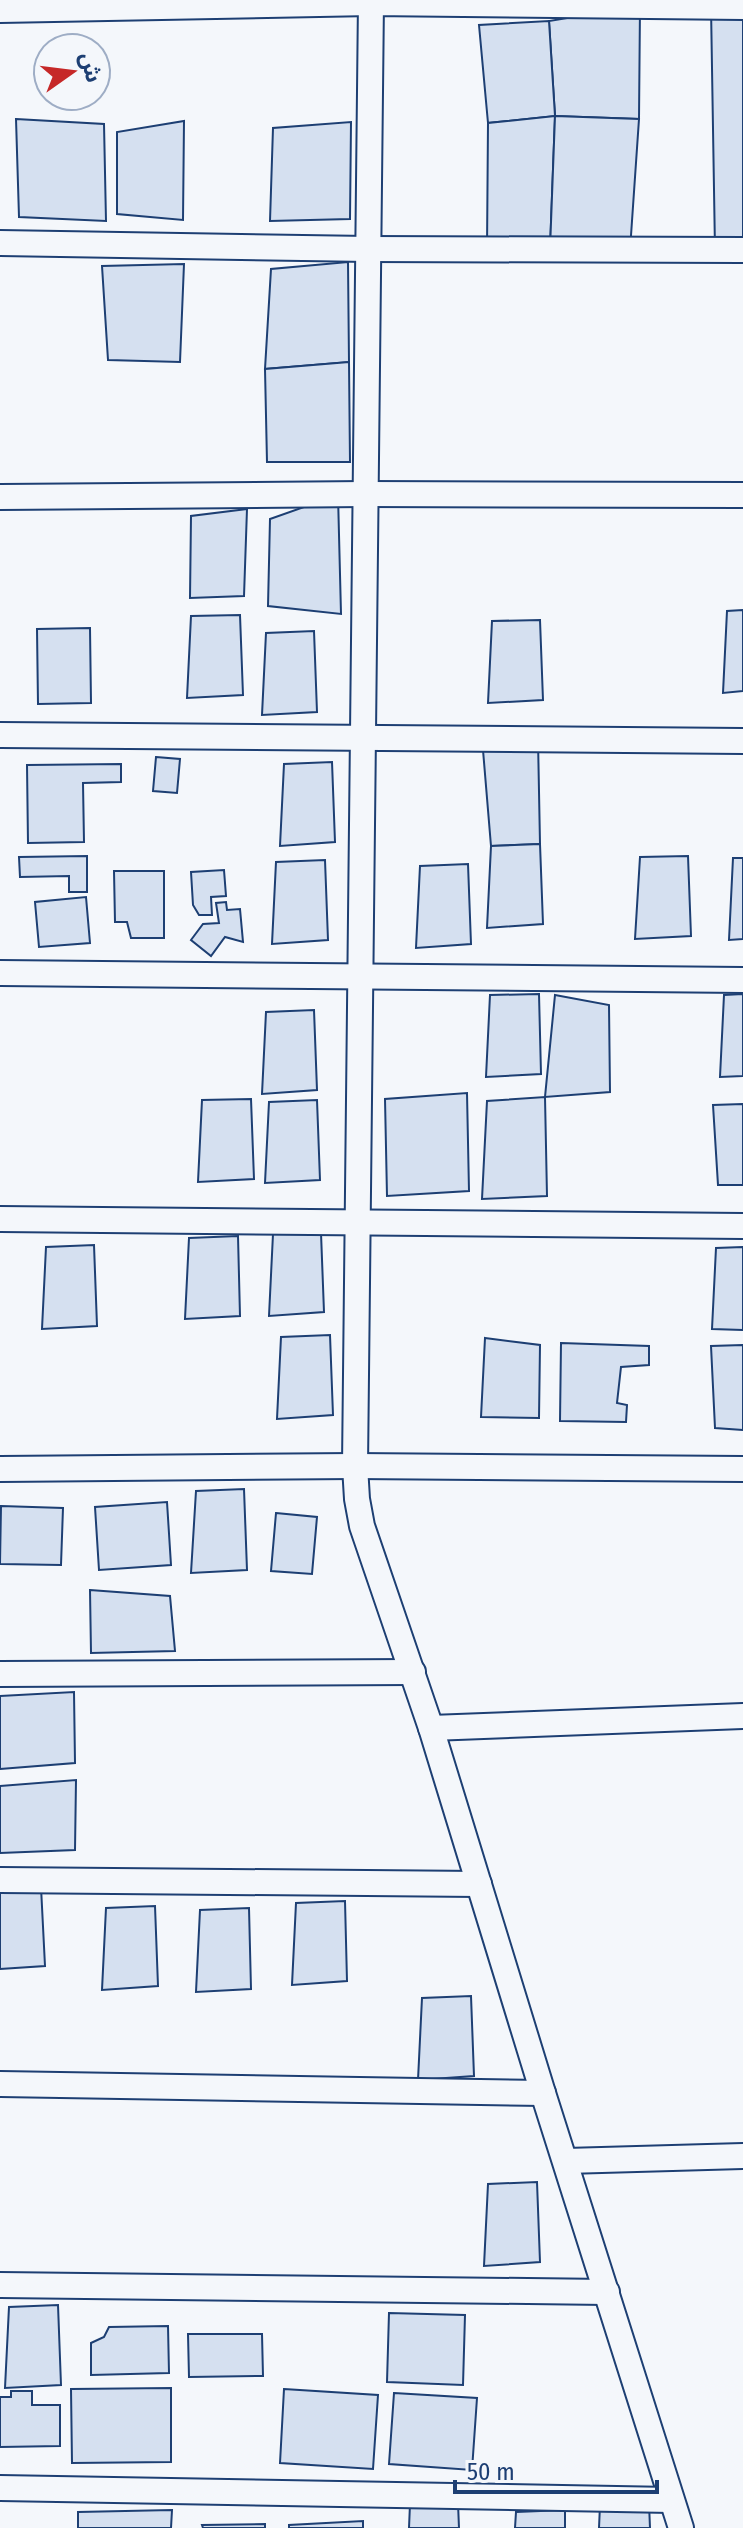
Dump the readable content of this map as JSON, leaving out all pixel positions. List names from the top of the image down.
{
  "scale_bar": "50 m",
  "north": "right"
}
